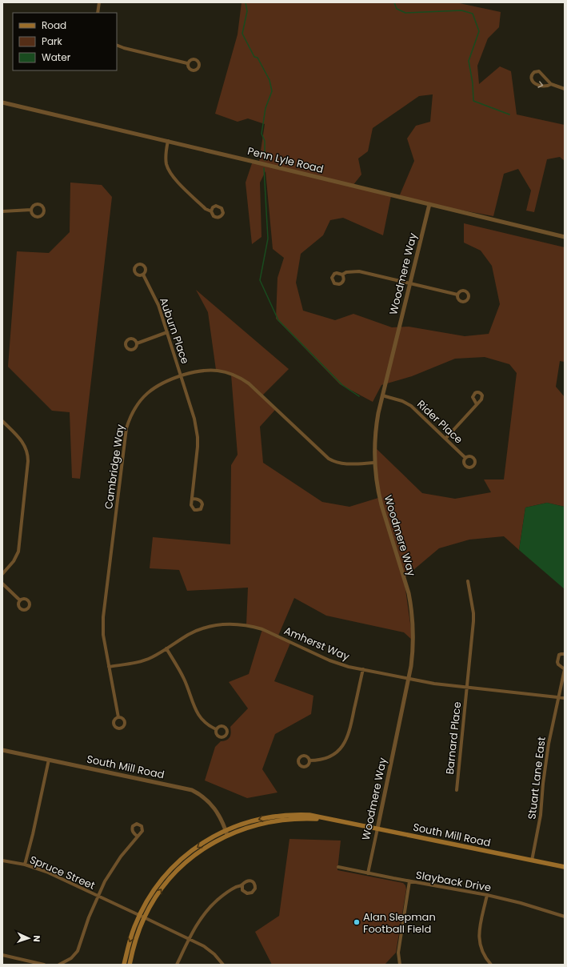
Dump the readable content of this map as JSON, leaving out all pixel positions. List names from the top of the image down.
{
  "streets": {
    "main road": ["South Mill Road"],
    "street": [
      "Penn Lyle Road",
      "Woodmere Way",
      "Auburn Place",
      "Rider Place",
      "Cambridge Way",
      "Amherst Way",
      "Barnard Place",
      "Stuart Lane East",
      "Spruce Street",
      "Slayback Drive"
    ]
  },
  "crossings": [
    ["Penn Lyle Road", "Woodmere Way"],
    ["Woodmere Way", "Rider Place"],
    ["Woodmere Way", "Cambridge Way"],
    ["Woodmere Way", "Amherst Way"],
    ["Woodmere Way", "South Mill Road"],
    ["Woodmere Way", "Slayback Drive"],
    ["Auburn Place", "Cambridge Way"],
    ["Cambridge Way", "Amherst Way"],
    ["Amherst Way", "Barnard Place"],
    ["Amherst Way", "Stuart Lane East"],
    ["South Mill Road", "Stuart Lane East"]
  ],
  "places": ["Alan Slepman Football Field"],
  "legend": ["Road", "Park", "Water"],
  "north": "right"
}
